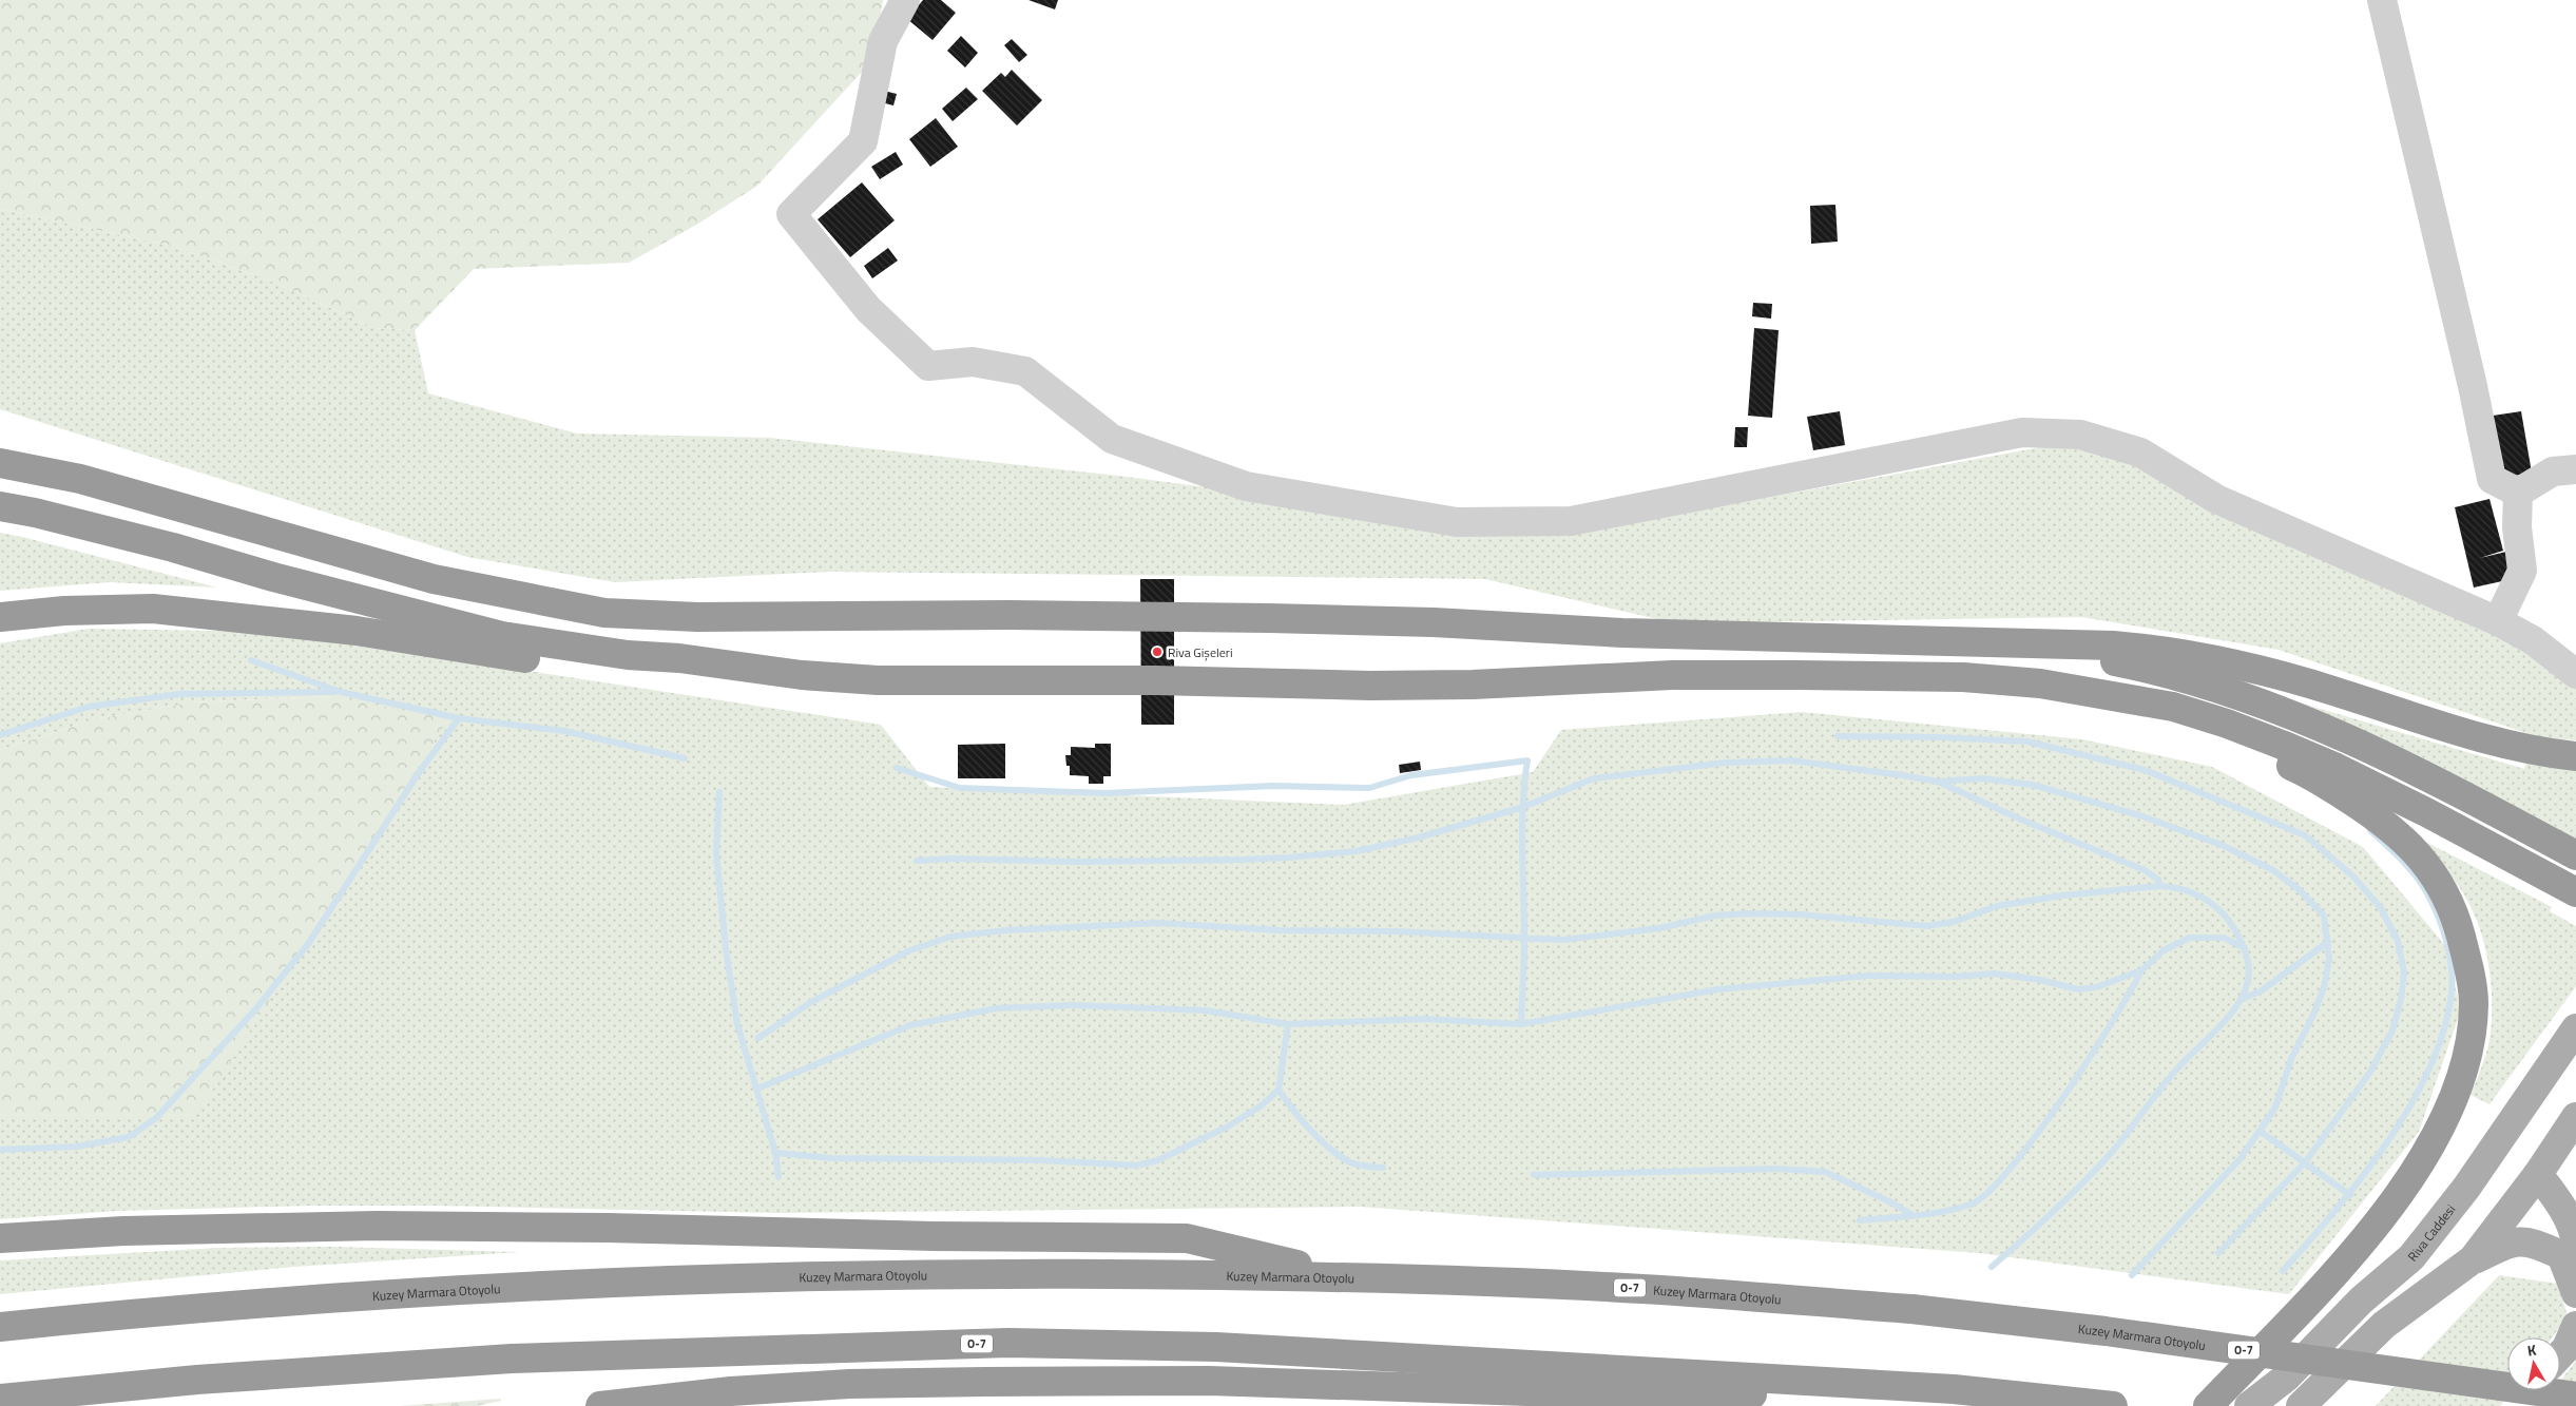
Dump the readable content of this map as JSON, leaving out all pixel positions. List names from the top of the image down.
{
  "streets": {
    "highway": ["Kuzey Marmara Otoyolu", "O-7"],
    "main road": ["Riva Caddesi"]
  },
  "places": ["Riva Gişeleri"],
  "north": "top"
}
